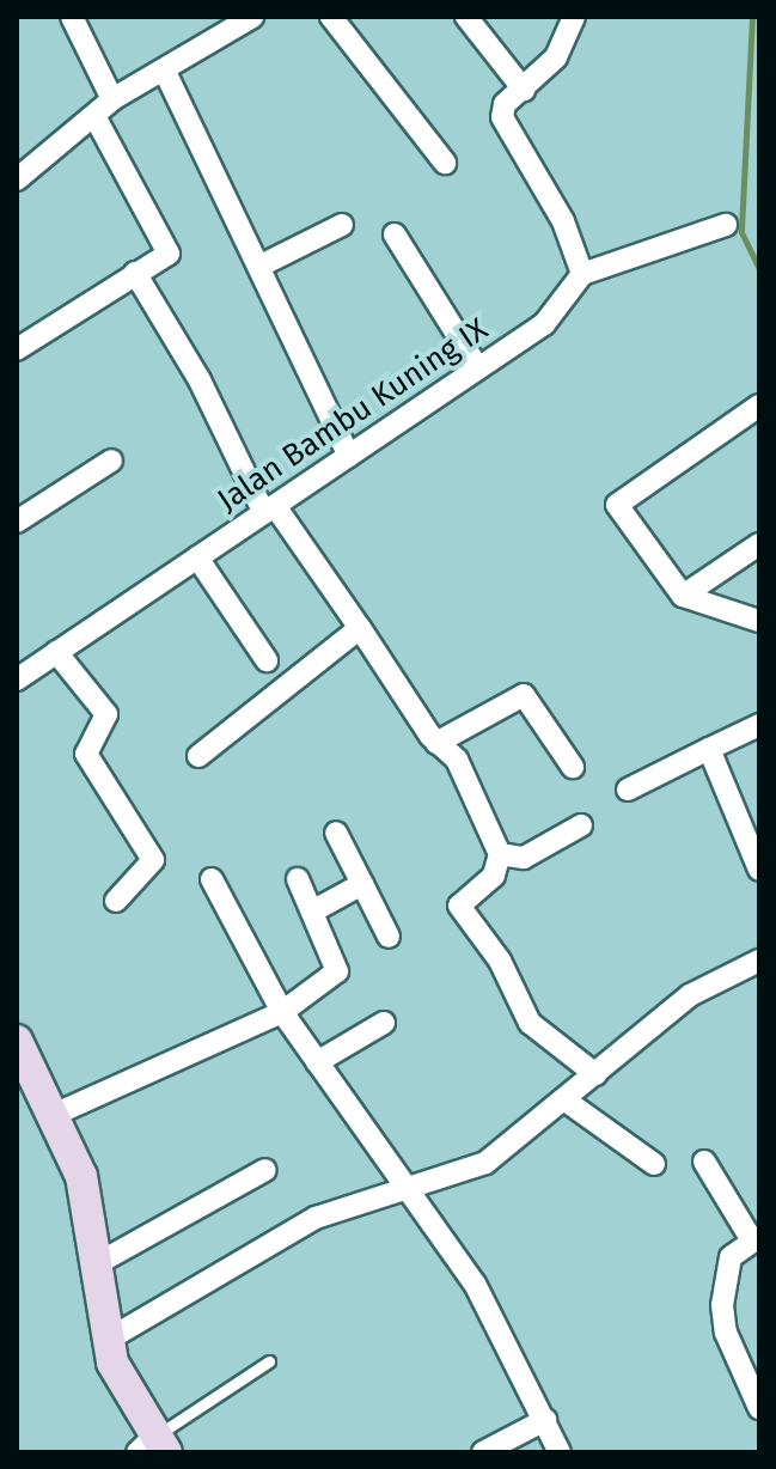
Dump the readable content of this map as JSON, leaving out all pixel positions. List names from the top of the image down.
{
  "streets": {
    "street": ["Jalan Bambu Kuning IX"]
  }
}
